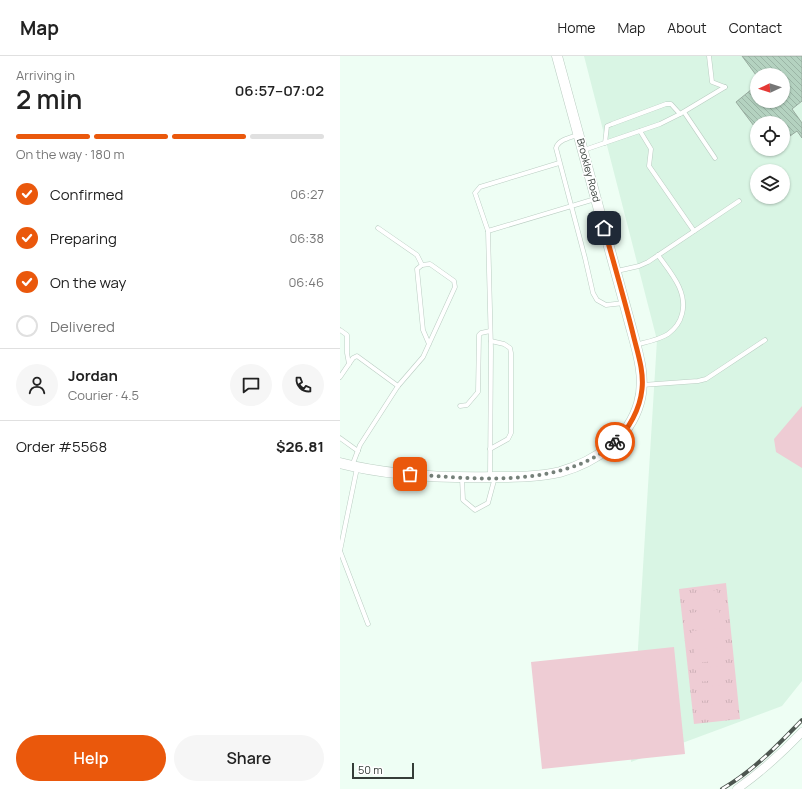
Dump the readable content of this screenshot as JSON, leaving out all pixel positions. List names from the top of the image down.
{
  "streets": {
    "street": ["Brookley Road"]
  },
  "scale_bar": "50 m",
  "north": "left",
  "page": {
    "header": "Map",
    "nav": [
      "Home",
      "Map",
      "About",
      "Contact"
    ],
    "heading": ["2 min", "Arriving in", "06:57–07:02"],
    "panel": [
      "Jordan",
      "Courier · 4.5",
      "Order #5568",
      "$26.81"
    ],
    "bar": "On the way · 180 m",
    "list": [
      ["Confirmed", "06:27"],
      ["Preparing", "06:38"],
      ["On the way", "06:46"],
      "Delivered"
    ],
    "buttons": ["Help", "Share"],
    "scale": "50 m"
  }
}
